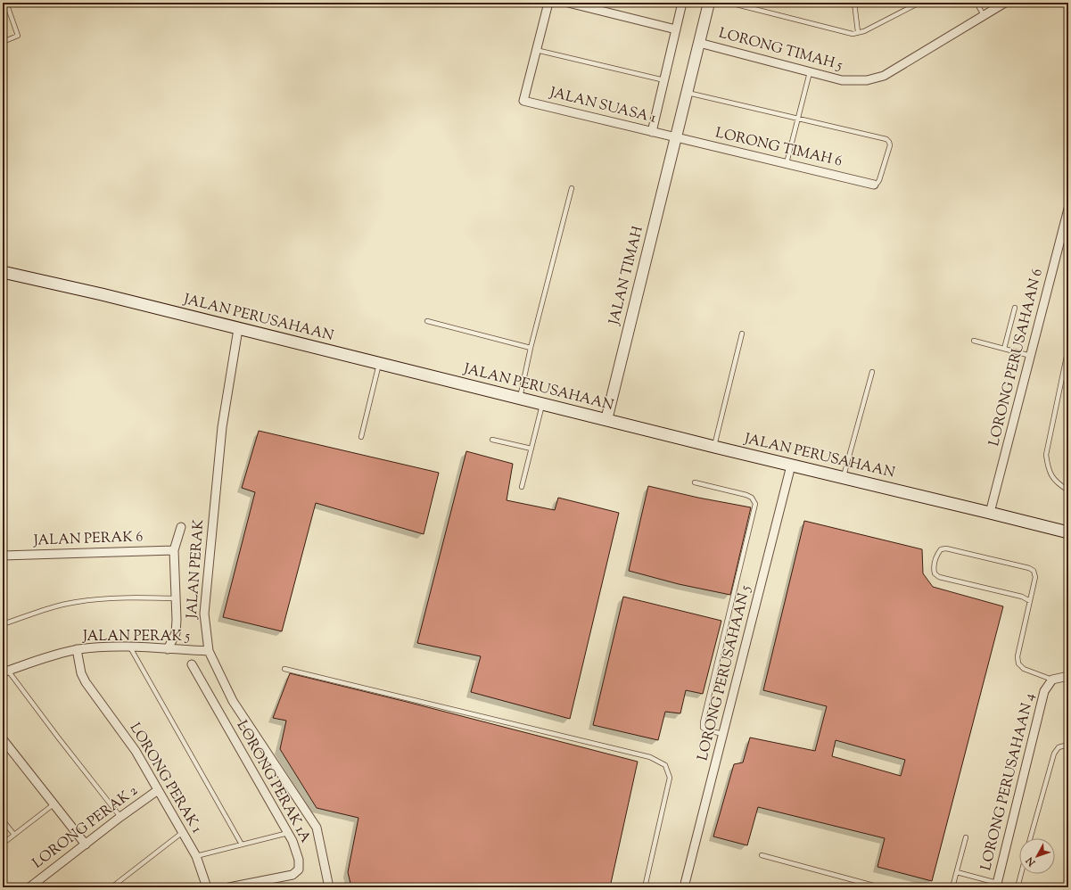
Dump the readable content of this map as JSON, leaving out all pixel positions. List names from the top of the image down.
{
  "streets": {
    "main road": ["JALAN PERUSAHAAN"],
    "street": [
      "LORONG TIMAH 5",
      "JALAN SUASA 1",
      "LORONG TIMAH 6",
      "JALAN TIMAH",
      "LORONG PERUSAHAAN 6",
      "JALAN PERAK 6",
      "JALAN PERAK",
      "JALAN PERAK 5",
      "LORONG PERUSAHAAN 5",
      "LORONG PERAK 1",
      "LORONG PERAK 1A",
      "LORONG PERUSAHAAN 4",
      "LORONG PERAK 2"
    ]
  },
  "crossings": [
    ["LORONG TIMAH 5", "JALAN TIMAH"],
    ["JALAN SUASA 1", "LORONG TIMAH 6"],
    ["JALAN SUASA 1", "JALAN TIMAH"],
    ["LORONG TIMAH 6", "JALAN TIMAH"],
    ["JALAN TIMAH", "JALAN PERUSAHAAN"],
    ["JALAN PERUSAHAAN", "LORONG PERUSAHAAN 6"],
    ["JALAN PERUSAHAAN", "JALAN PERAK"],
    ["JALAN PERUSAHAAN", "LORONG PERUSAHAAN 5"],
    ["JALAN PERAK", "JALAN PERAK 5"],
    ["JALAN PERAK 5", "LORONG PERAK 1"],
    ["LORONG PERAK 1", "LORONG PERAK 2"]
  ],
  "north": "bottom left"
}
